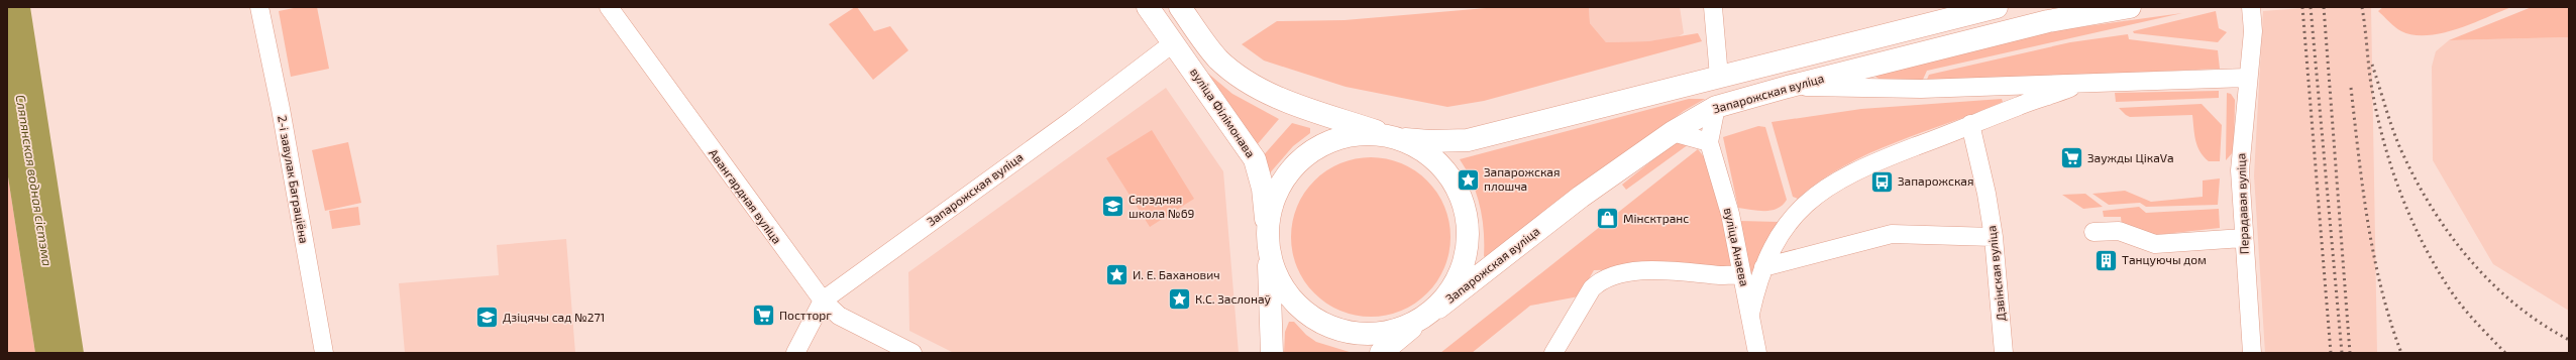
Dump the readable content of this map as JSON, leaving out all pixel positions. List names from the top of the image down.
{
  "streets": {
    "main road": ["Запарожская вуліца", "вуліца Філімонава"],
    "street": [
      "2-і завулак Баграціёна",
      "Авангардная вуліца",
      "Перадавая вуліца",
      "вуліца Анаева",
      "Дзвінская вуліца"
    ]
  },
  "crossings": [
    ["Запарожская вуліца", "вуліца Філімонава"],
    ["Запарожская вуліца", "Авангардная вуліца"],
    ["Запарожская вуліца", "вуліца Анаева"]
  ],
  "water": ["Сляпянская водная сістэма"],
  "places": {
    "supermarket": ["Заужды ЦікаVа", "Постторг"],
    "place": ["Запарожская плошча", "И. Е. Баханович", "К.С. Заслонаў"],
    "bus stop": ["Запарожская"],
    "school or university": ["Сярэдняя школа №69", "Дзіцячы сад №271"],
    "shop": ["Мінсктранс"],
    "building": ["Танцуючы дом"]
  }
}
